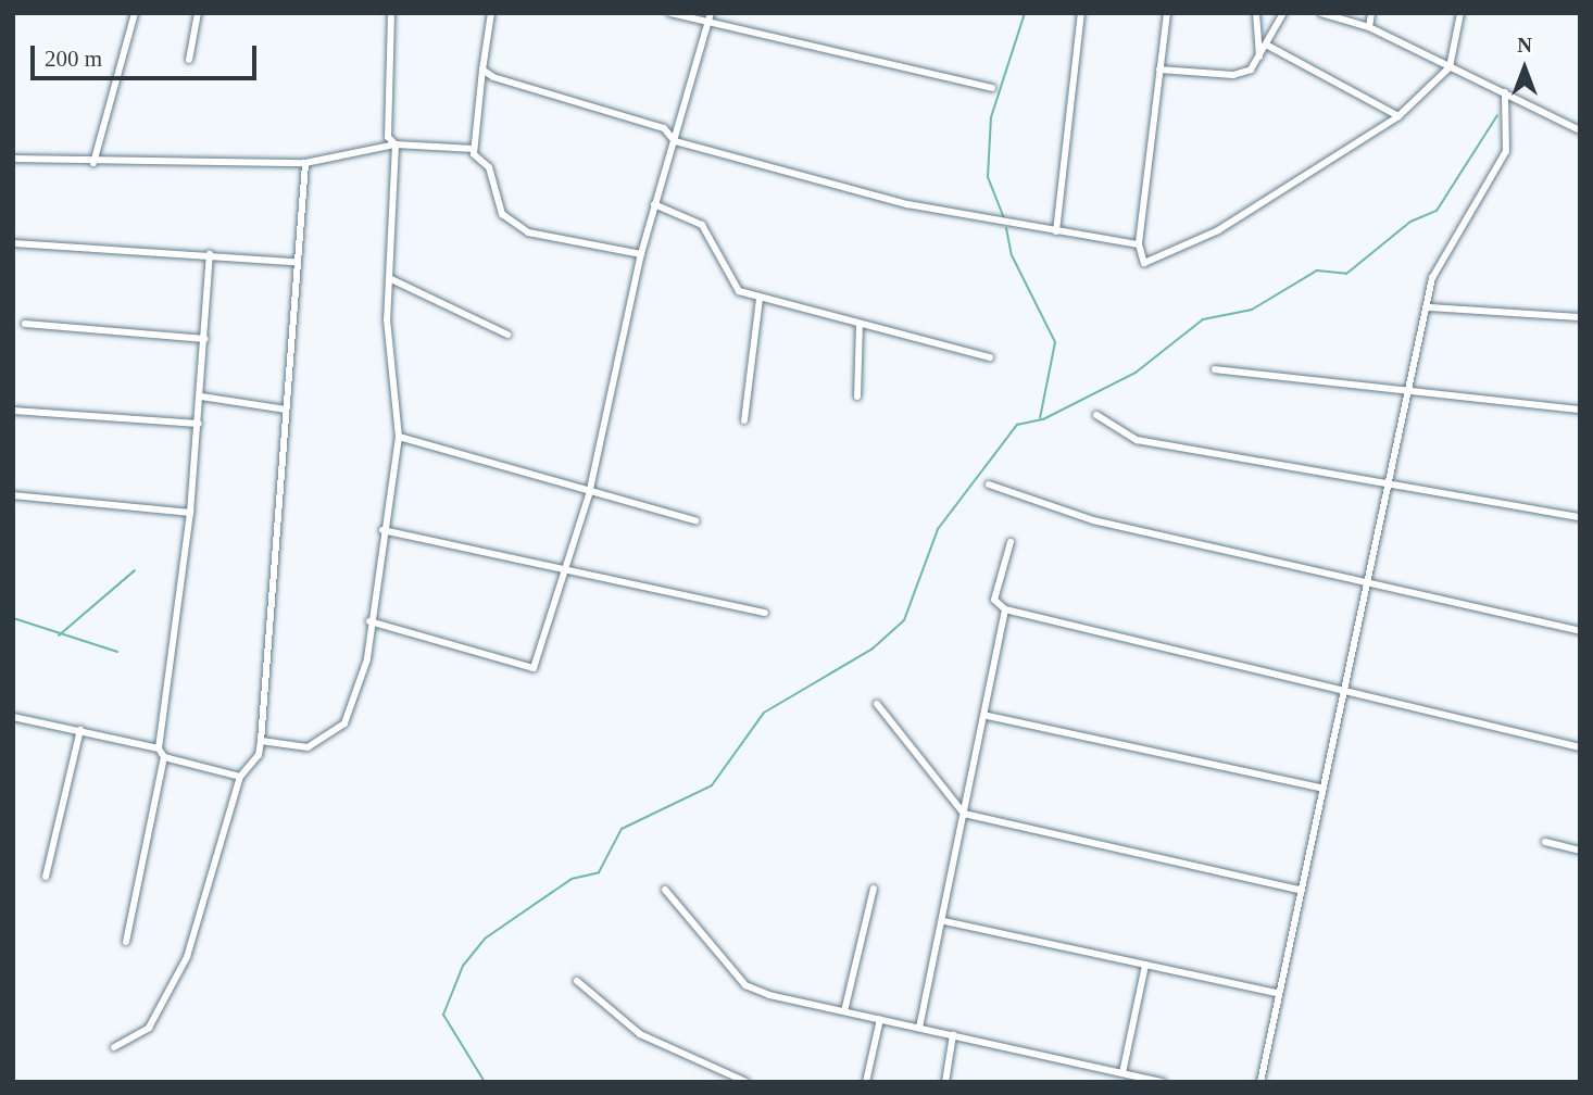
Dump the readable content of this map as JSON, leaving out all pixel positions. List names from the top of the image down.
{
  "scale_bar": "200 m",
  "north": "top"
}
